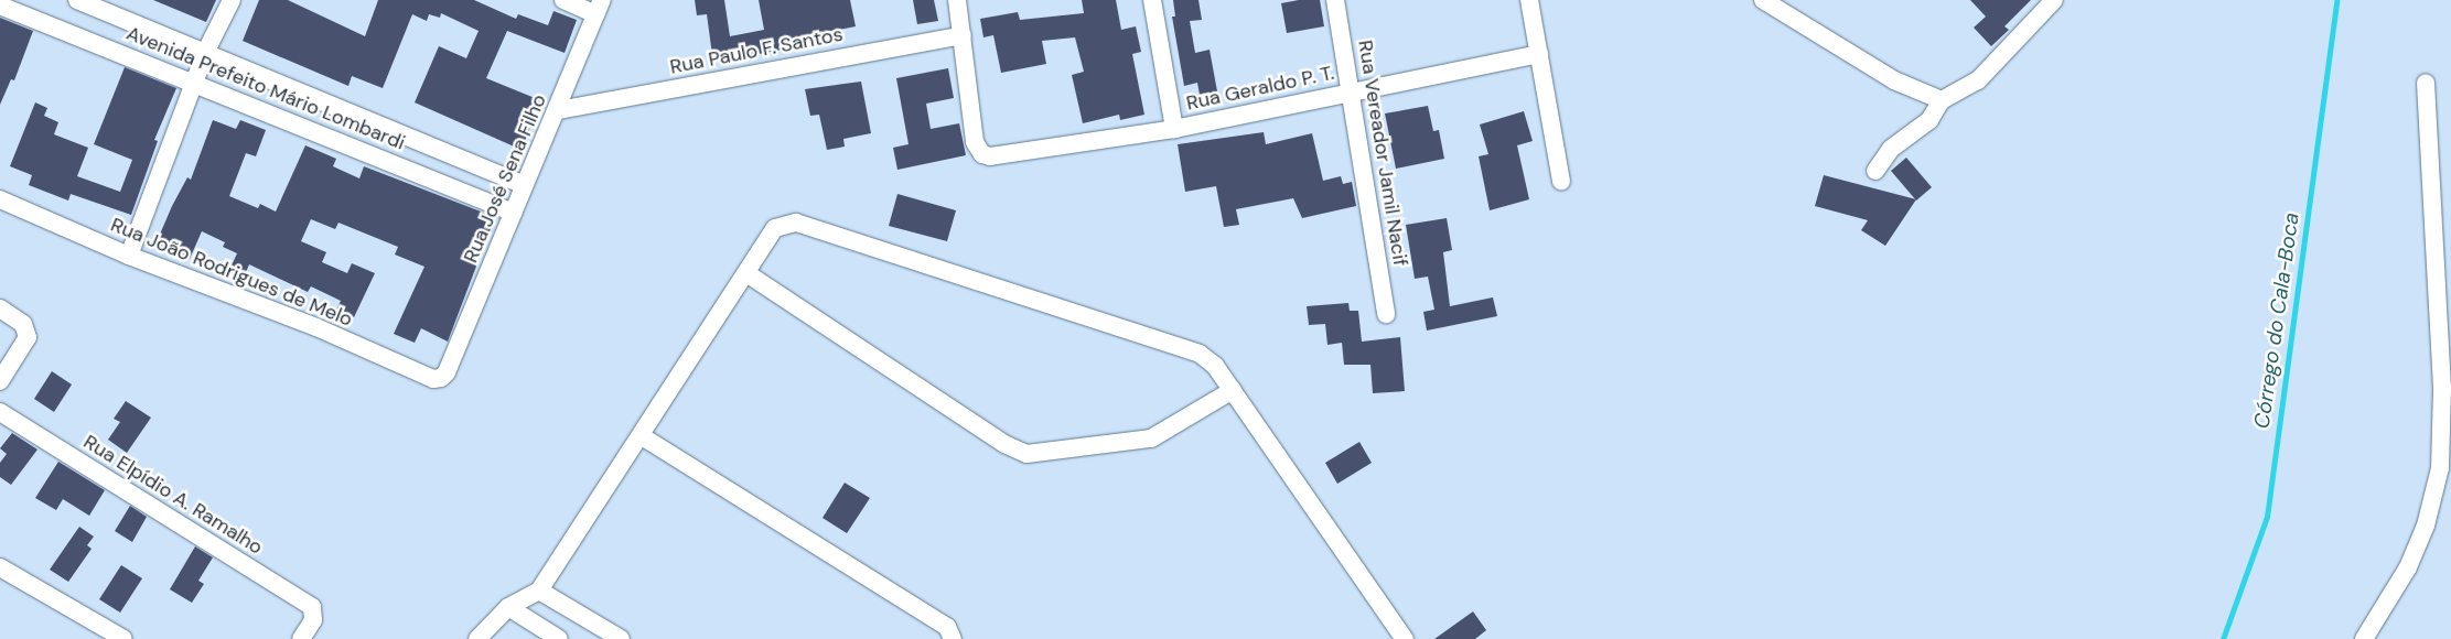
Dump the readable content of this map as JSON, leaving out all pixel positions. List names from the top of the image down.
{
  "streets": {
    "street": [
      "Rua Paulo F. Santos",
      "Avenida Prefeito Mário Lombardi",
      "Rua Geraldo P. T.",
      "Rua Vereador Jamil Nacif",
      "Rua José Sena Filho",
      "Rua João Rodrigues de Melo",
      "Rua Elpídio A. Ramalho"
    ]
  },
  "crossings": [
    ["Rua Paulo F. Santos", "Rua Geraldo P. T."],
    ["Rua Paulo F. Santos", "Rua José Sena Filho"],
    ["Avenida Prefeito Mário Lombardi", "Rua José Sena Filho"],
    ["Rua Geraldo P. T.", "Rua Vereador Jamil Nacif"],
    ["Rua José Sena Filho", "Rua João Rodrigues de Melo"]
  ],
  "water": ["Córrego do Cala-Boca"]
}
